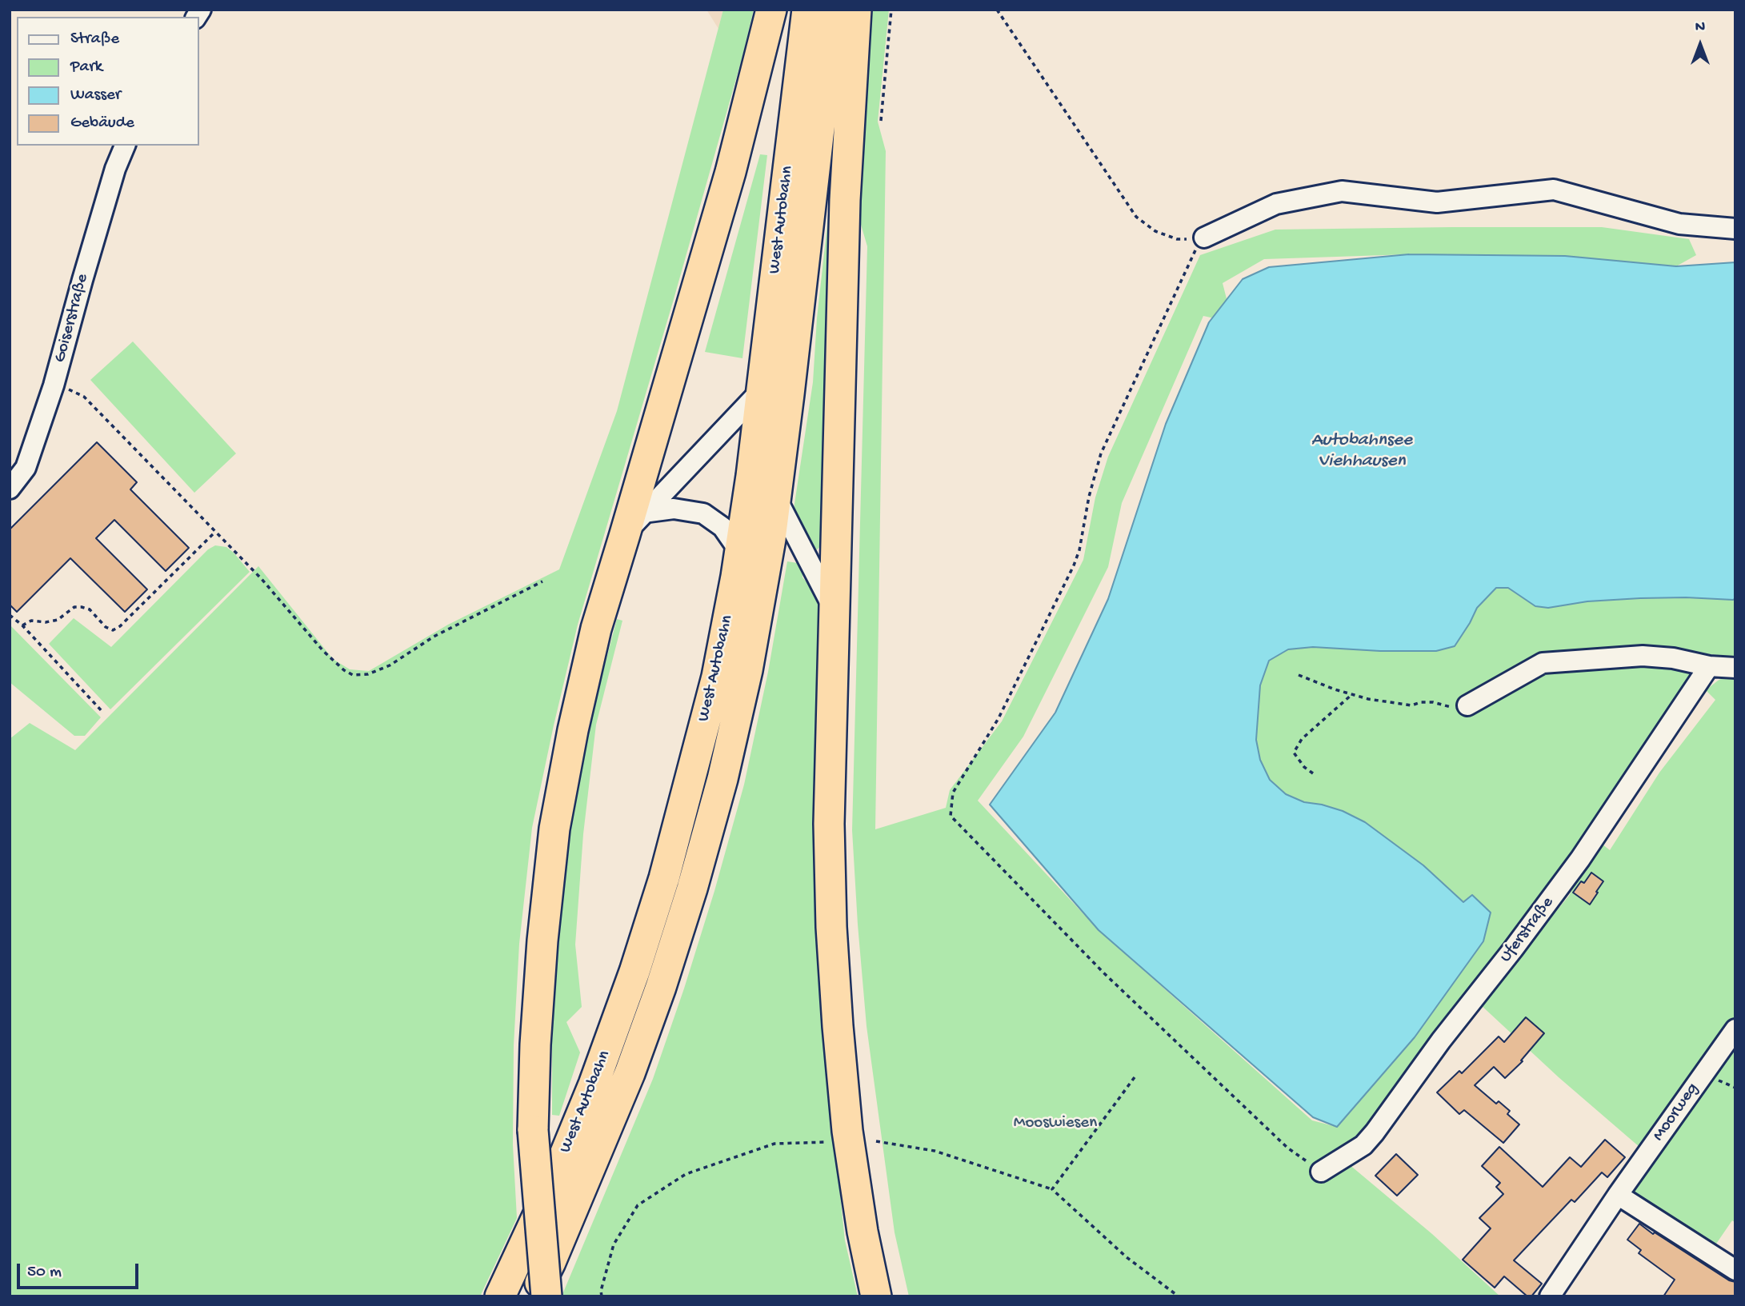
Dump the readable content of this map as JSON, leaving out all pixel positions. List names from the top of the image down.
{
  "streets": {
    "highway": ["West Autobahn"],
    "street": ["Goiserstraße", "Uferstraße", "Moorweg"]
  },
  "water": ["Autobahnsee Viehhausen"],
  "parks": ["Mooswiesen"],
  "legend": [
    "Straße",
    "Park",
    "Wasser",
    "Gebäude"
  ],
  "scale_bar": "50 m",
  "north": "top"
}
